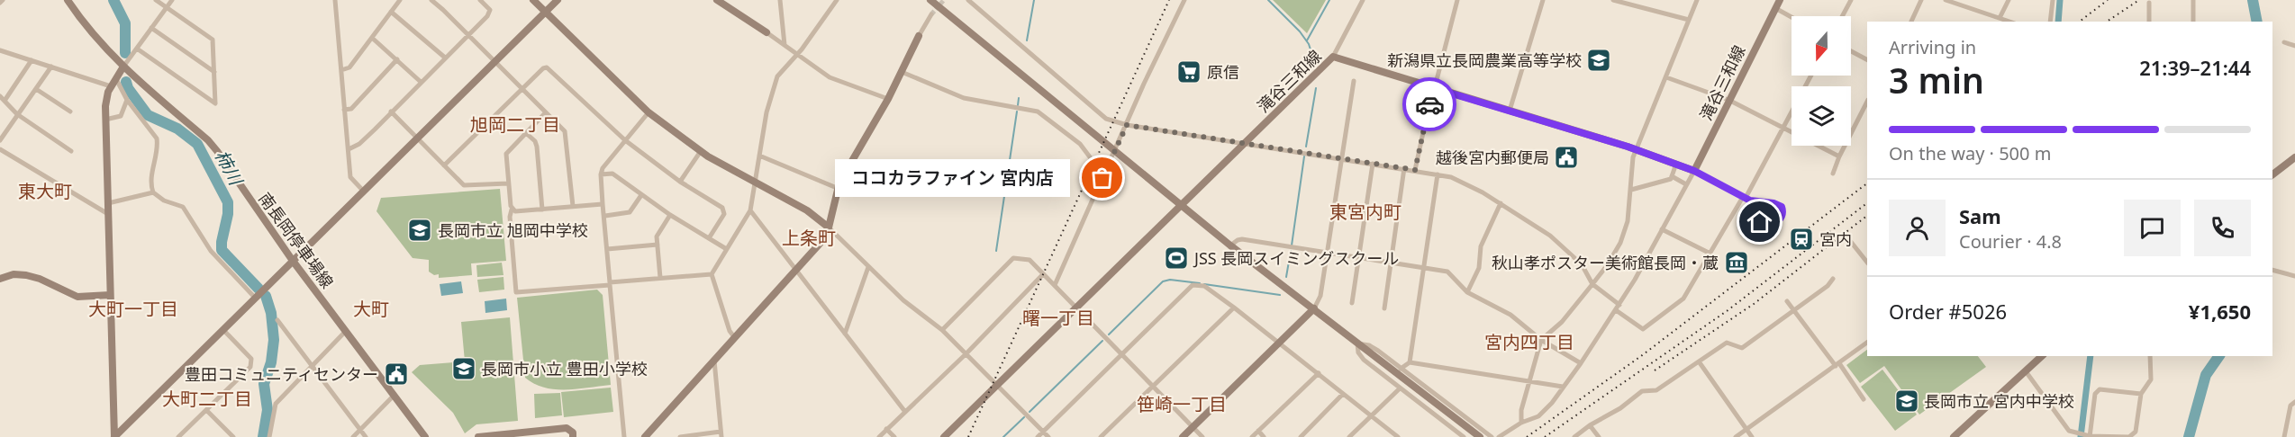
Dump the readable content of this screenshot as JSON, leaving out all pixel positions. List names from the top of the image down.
{
  "streets": {
    "street": ["滝谷三和線", "南長岡停車場線"]
  },
  "districts": [
    "旭岡二丁目",
    "東大町",
    "東宮内町",
    "上条町",
    "大町一丁目",
    "大町",
    "曙一丁目",
    "宮内四丁目",
    "大町二丁目",
    "笹崎一丁目"
  ],
  "water": ["柿川"],
  "places": {
    "school or university": [
      "新潟県立長岡農業高等学校",
      "長岡市立 旭岡中学校",
      "長岡市小立 豊田小学校",
      "長岡市立 宮内中学校"
    ],
    "supermarket": ["原信"],
    "public building": ["越後宮内郵便局", "豊田コミュニティセンター"],
    "other": ["ココカラファイン 宮内店"],
    "station": ["宮内"],
    "sports": ["JSS 長岡スイミングスクール"],
    "museum": ["秋山孝ポスター美術館長岡・蔵"]
  },
  "north": "bottom",
  "page": {
    "heading": ["3 min", "Arriving in", "21:39–21:44"],
    "panel": [
      "Sam",
      "Courier · 4.8",
      "Order #5026",
      "¥1,650"
    ],
    "bar": "On the way · 500 m",
    "bubble": "ココカラファイン 宮内店"
  }
}
